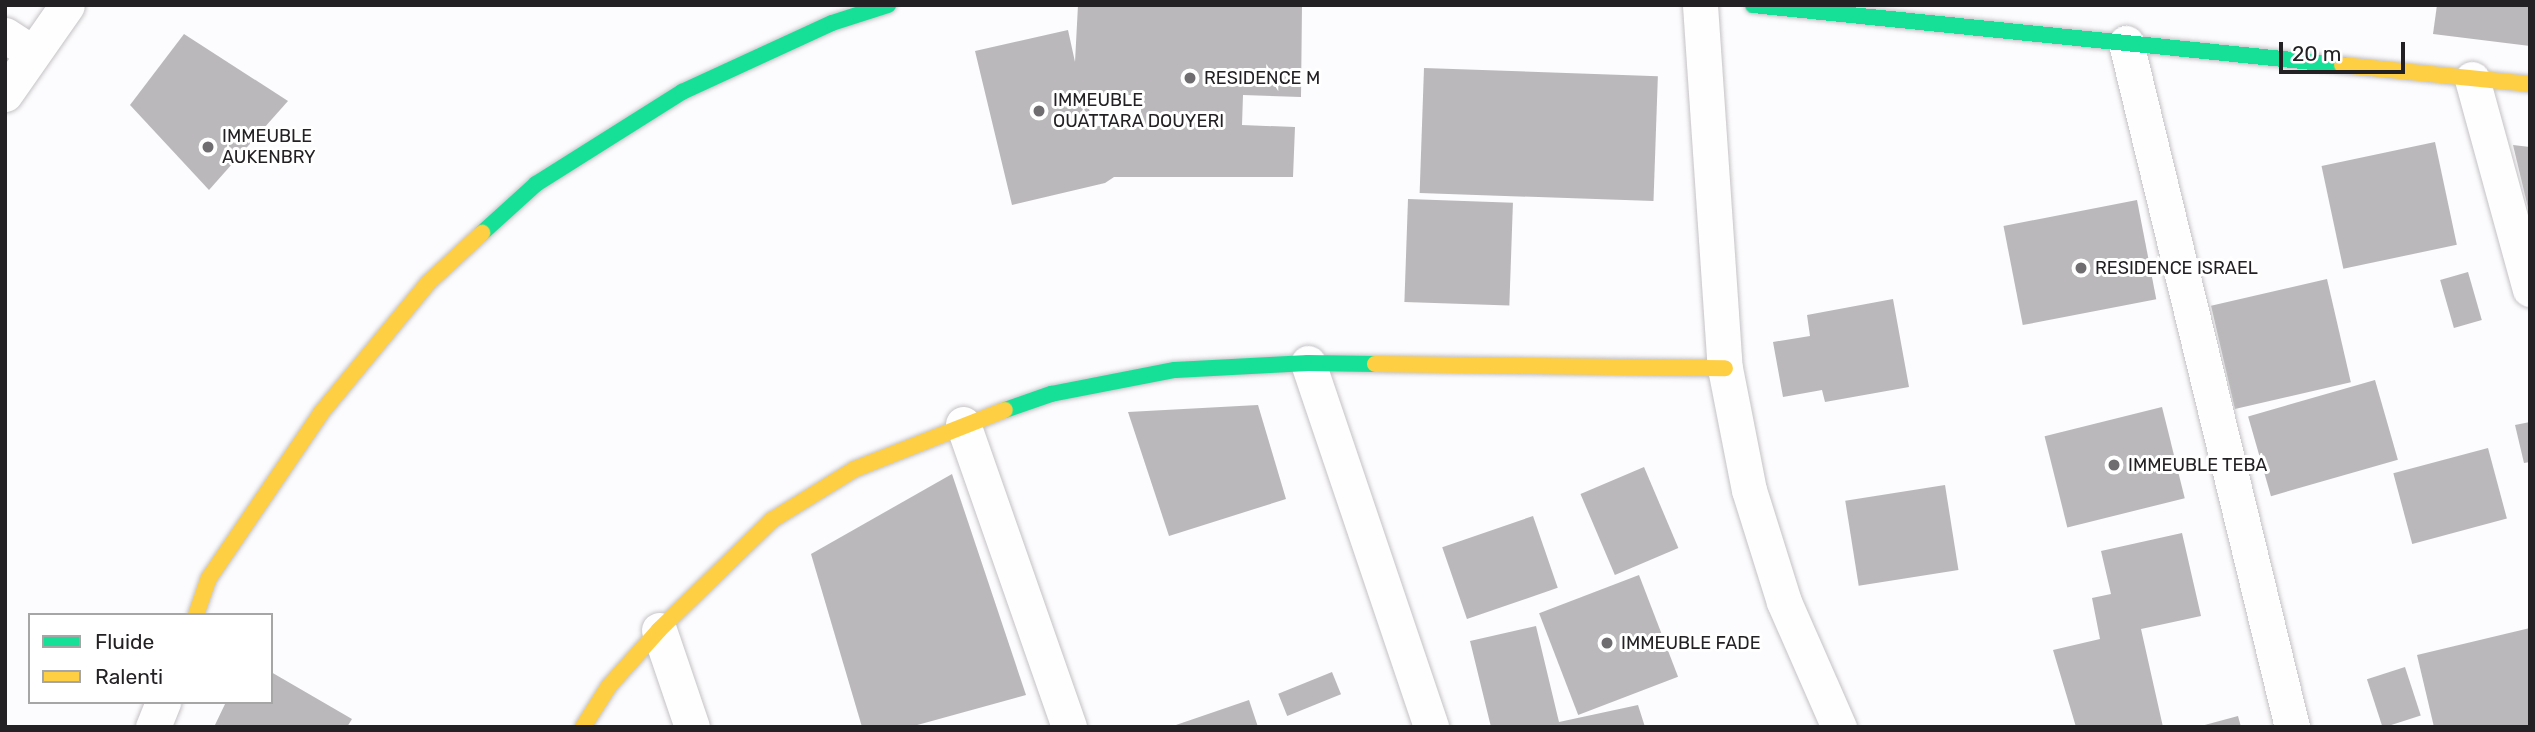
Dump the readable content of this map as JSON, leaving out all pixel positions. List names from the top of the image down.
{
  "places": [
    "RESIDENCE M",
    "IMMEUBLE OUATTARA DOUYERI",
    "IMMEUBLE AUKENBRY",
    "RESIDENCE ISRAEL",
    "IMMEUBLE TEBA",
    "IMMEUBLE FADE"
  ],
  "legend": ["Fluide", "Ralenti"],
  "scale_bar": "20 m"
}
